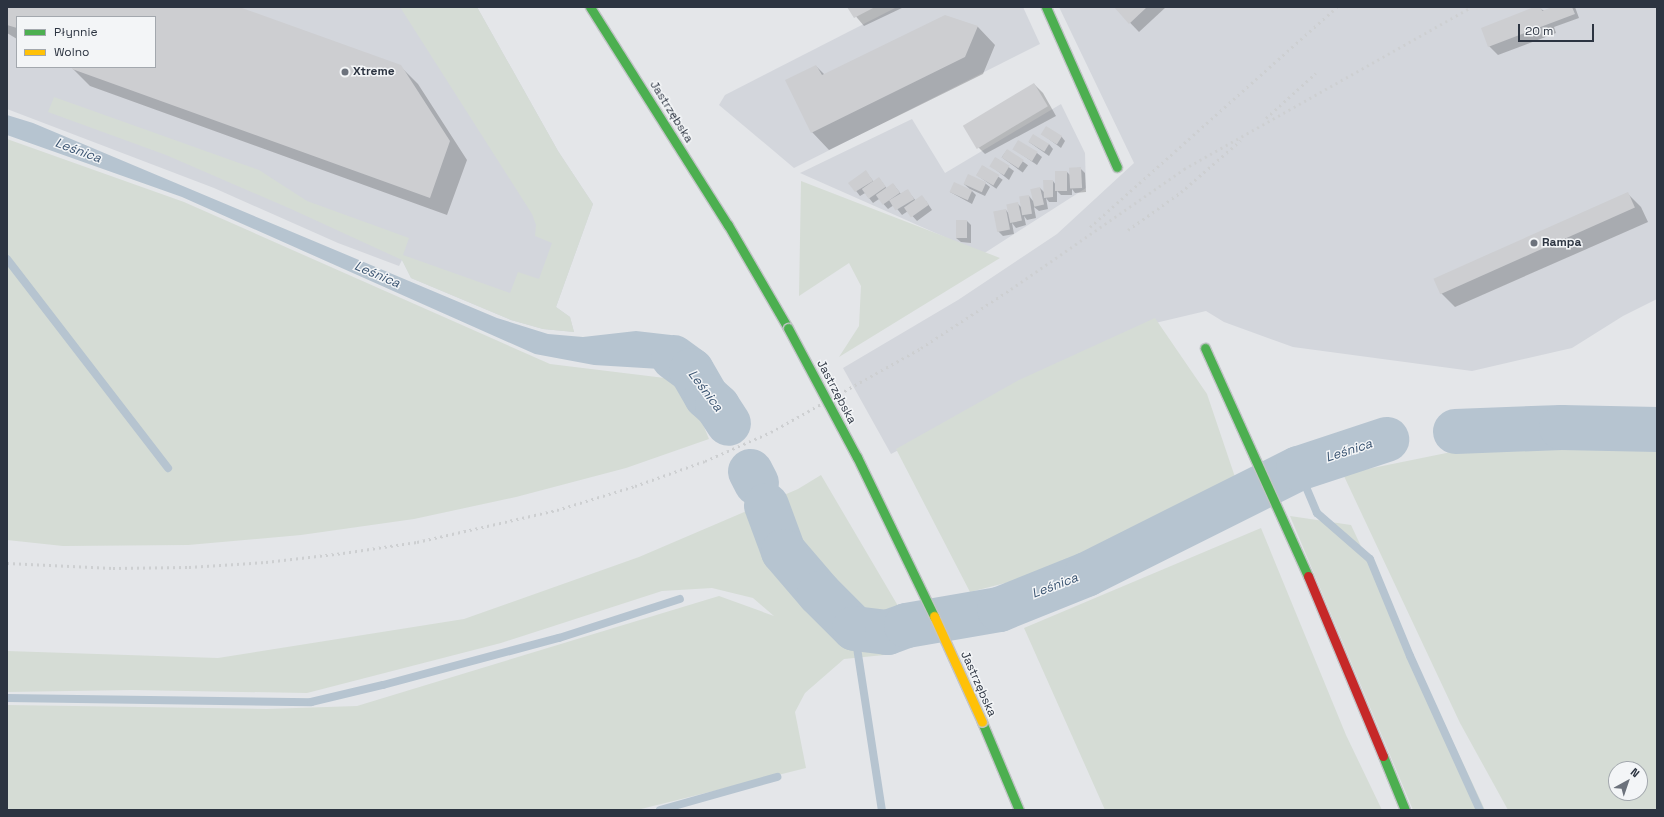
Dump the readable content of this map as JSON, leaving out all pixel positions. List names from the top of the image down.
{
  "streets": {
    "main road": ["Jastrzębska"]
  },
  "water": ["Leśnica"],
  "places": ["Xtreme", "Rampa"],
  "legend": ["Płynnie", "Wolno"],
  "scale_bar": "20 m",
  "north": "top right"
}
